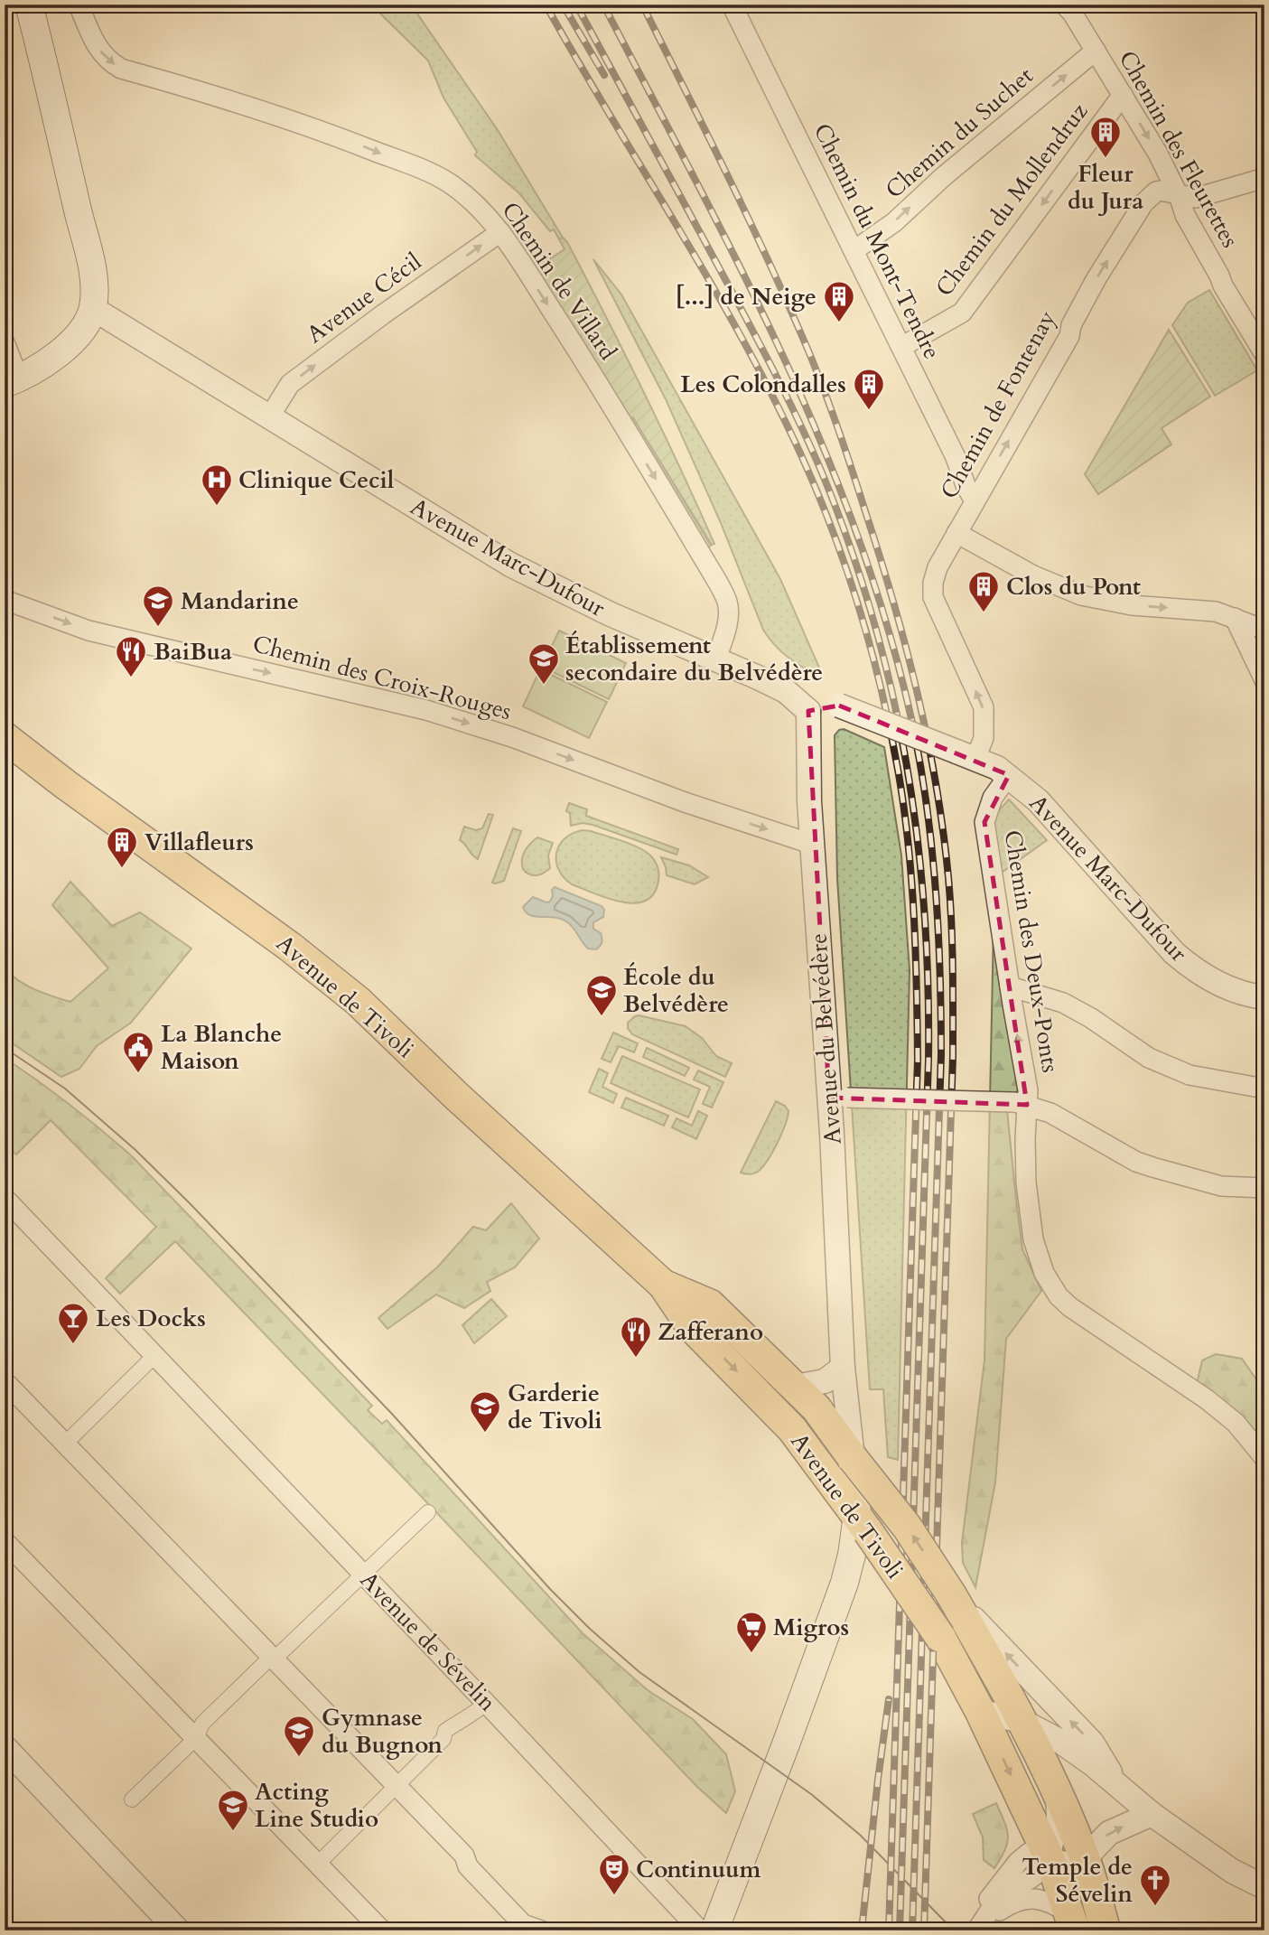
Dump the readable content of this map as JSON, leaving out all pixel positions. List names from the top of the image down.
{
  "streets": {
    "main road": ["Avenue de Tivoli", "Avenue du Belvédère"],
    "street": [
      "Chemin du Suchet",
      "Chemin des Fleurettes",
      "Chemin du Mollendruz",
      "Chemin du Mont-Tendre",
      "Chemin de Villard",
      "Avenue Cécil",
      "Chemin de Fontenay",
      "Avenue Marc-Dufour",
      "Chemin des Croix-Rouges",
      "Chemin des Deux-Ponts",
      "Avenue de Sévelin"
    ]
  },
  "crossings": [
    ["Chemin du Suchet", "Chemin des Fleurettes"],
    ["Chemin du Suchet", "Chemin du Mont-Tendre"],
    ["Chemin des Fleurettes", "Chemin du Mollendruz"],
    ["Chemin des Fleurettes", "Chemin de Fontenay"],
    ["Chemin du Mollendruz", "Chemin du Mont-Tendre"],
    ["Chemin du Mont-Tendre", "Chemin de Fontenay"],
    ["Chemin de Villard", "Avenue Cécil"],
    ["Chemin de Villard", "Avenue Marc-Dufour"],
    ["Avenue Cécil", "Avenue Marc-Dufour"],
    ["Chemin de Fontenay", "Avenue Marc-Dufour"],
    ["Avenue Marc-Dufour", "Chemin des Deux-Ponts"],
    ["Avenue Marc-Dufour", "Avenue du Belvédère"],
    ["Chemin des Croix-Rouges", "Avenue du Belvédère"],
    ["Avenue de Tivoli", "Avenue du Belvédère"]
  ],
  "one_way": [
    "Chemin du Suchet",
    "Chemin du Mollendruz",
    "Chemin de Villard",
    "Avenue Cécil",
    "Chemin de Fontenay",
    "Chemin des Croix-Rouges"
  ],
  "places": {
    "building": [
      "Fleur du Jura",
      "[...] de Neige",
      "Les Colondalles",
      "Clos du Pont",
      "Villafleurs"
    ],
    "hospital": ["Clinique Cecil"],
    "school or university": [
      "Mandarine",
      "Établissement secondaire du Belvédère",
      "École du Belvédère",
      "Garderie de Tivoli",
      "Gymnase du Bugnon",
      "Acting Line Studio"
    ],
    "restaurant": ["BaiBua", "Zafferano"],
    "public building": ["La Blanche Maison"],
    "bar": ["Les Docks"],
    "supermarket": ["Migros"],
    "theatre": ["Continuum"],
    "church": ["Temple de Sévelin"]
  }
}
